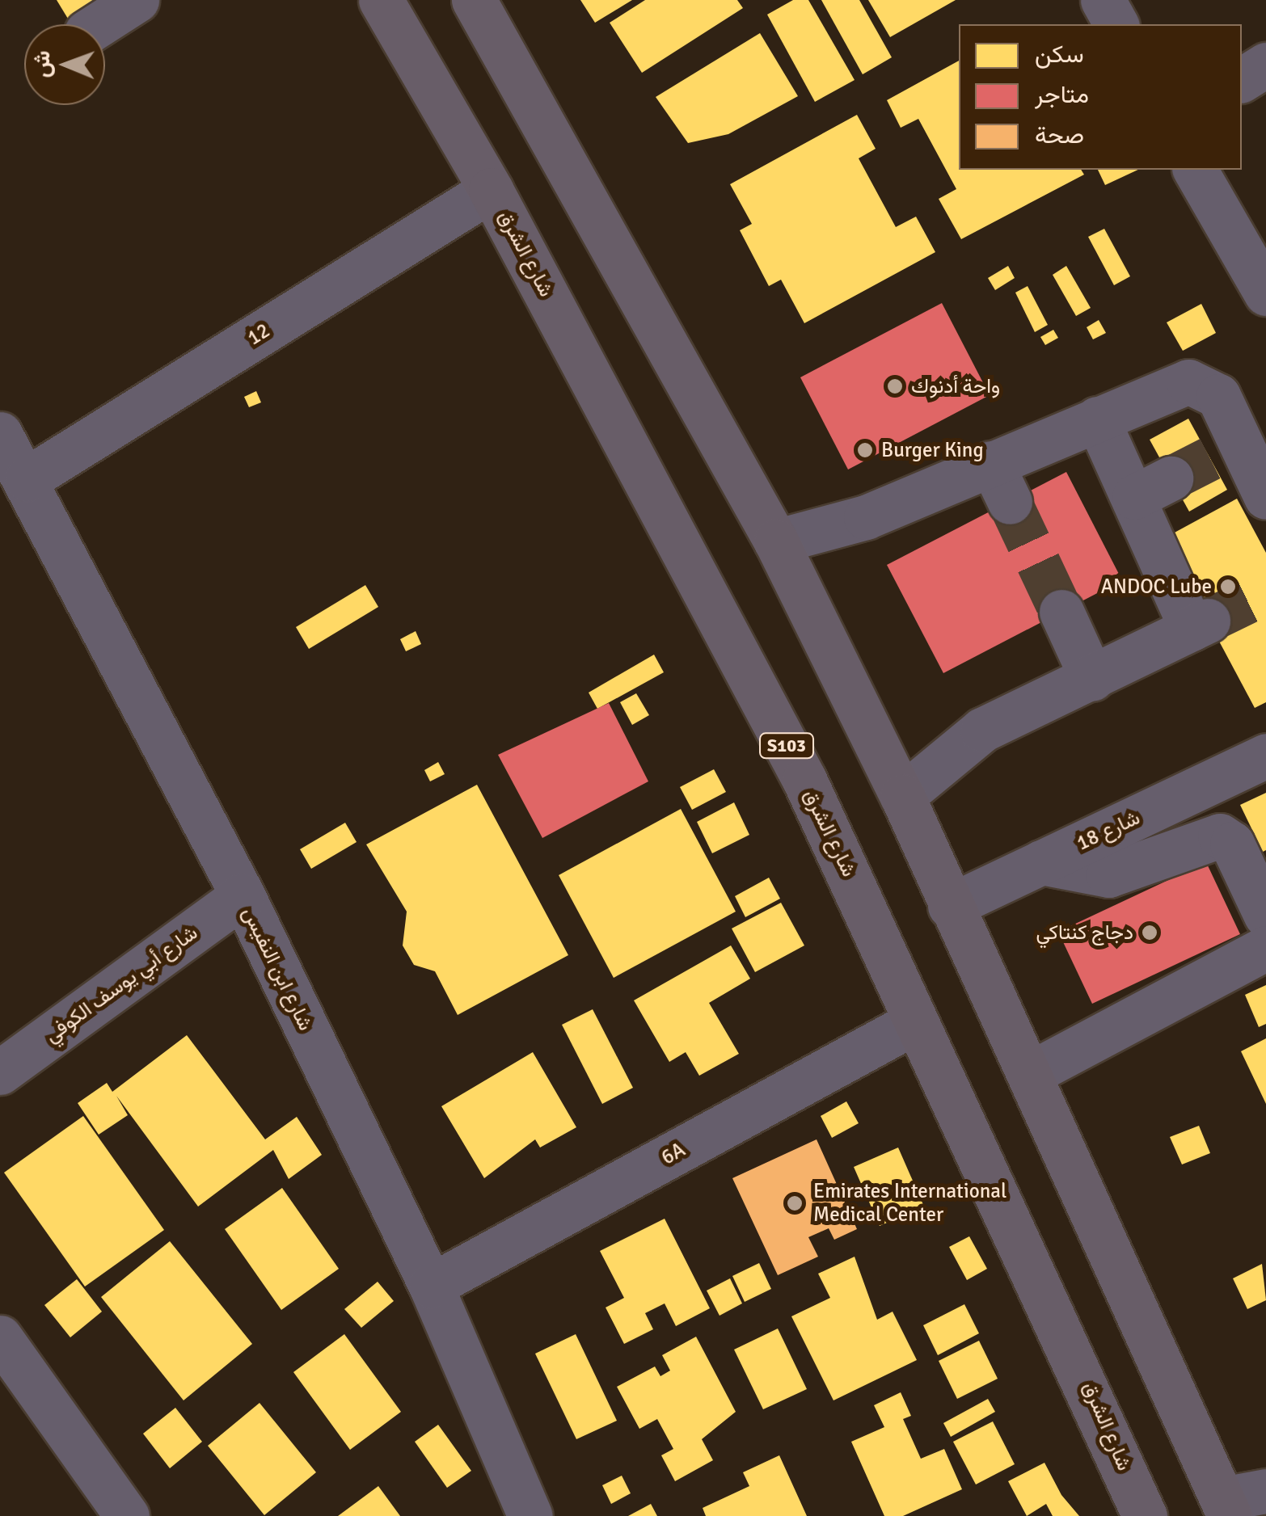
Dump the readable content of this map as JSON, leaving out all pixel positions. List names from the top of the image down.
{
  "streets": {
    "main road": ["شارع الشرق", "S103"],
    "street": [
      "12",
      "شارع 18",
      "شارع ابن النفيس",
      "شارع أبي يوسف الكوفي",
      "6A"
    ]
  },
  "crossings": [
    ["شارع الشرق", "12"],
    ["شارع الشرق", "6A"],
    ["12", "شارع ابن النفيس"],
    ["شارع ابن النفيس", "شارع أبي يوسف الكوفي"],
    ["شارع ابن النفيس", "6A"]
  ],
  "places": [
    "واحة أدنوك",
    "Burger King",
    "ANDOC Lube",
    "دجاج كنتاكي",
    "Emirates International Medical Center"
  ],
  "legend": ["سكن", "متاجر", "صحة"],
  "north": "left"
}
